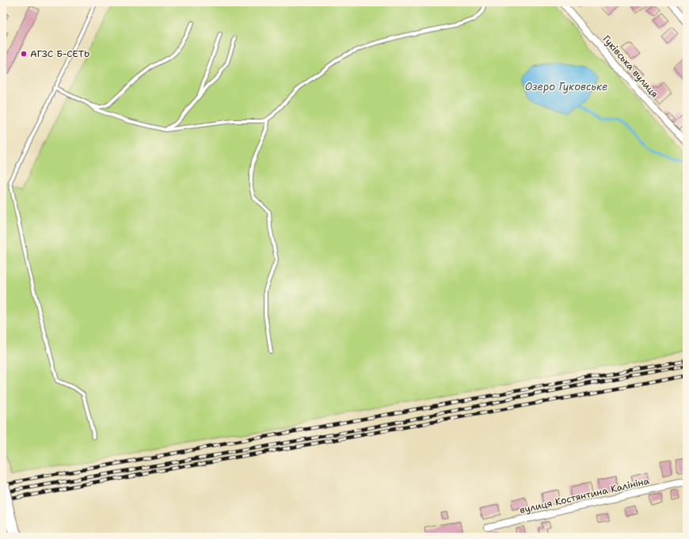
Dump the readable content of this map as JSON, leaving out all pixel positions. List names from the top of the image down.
{
  "streets": {
    "street": ["Гуківська вулиця", "вулиця Костянтина Калініна"]
  },
  "water": ["Озеро Гуковське"],
  "places": ["АГЗС Б-СЕТЬ"]
}
